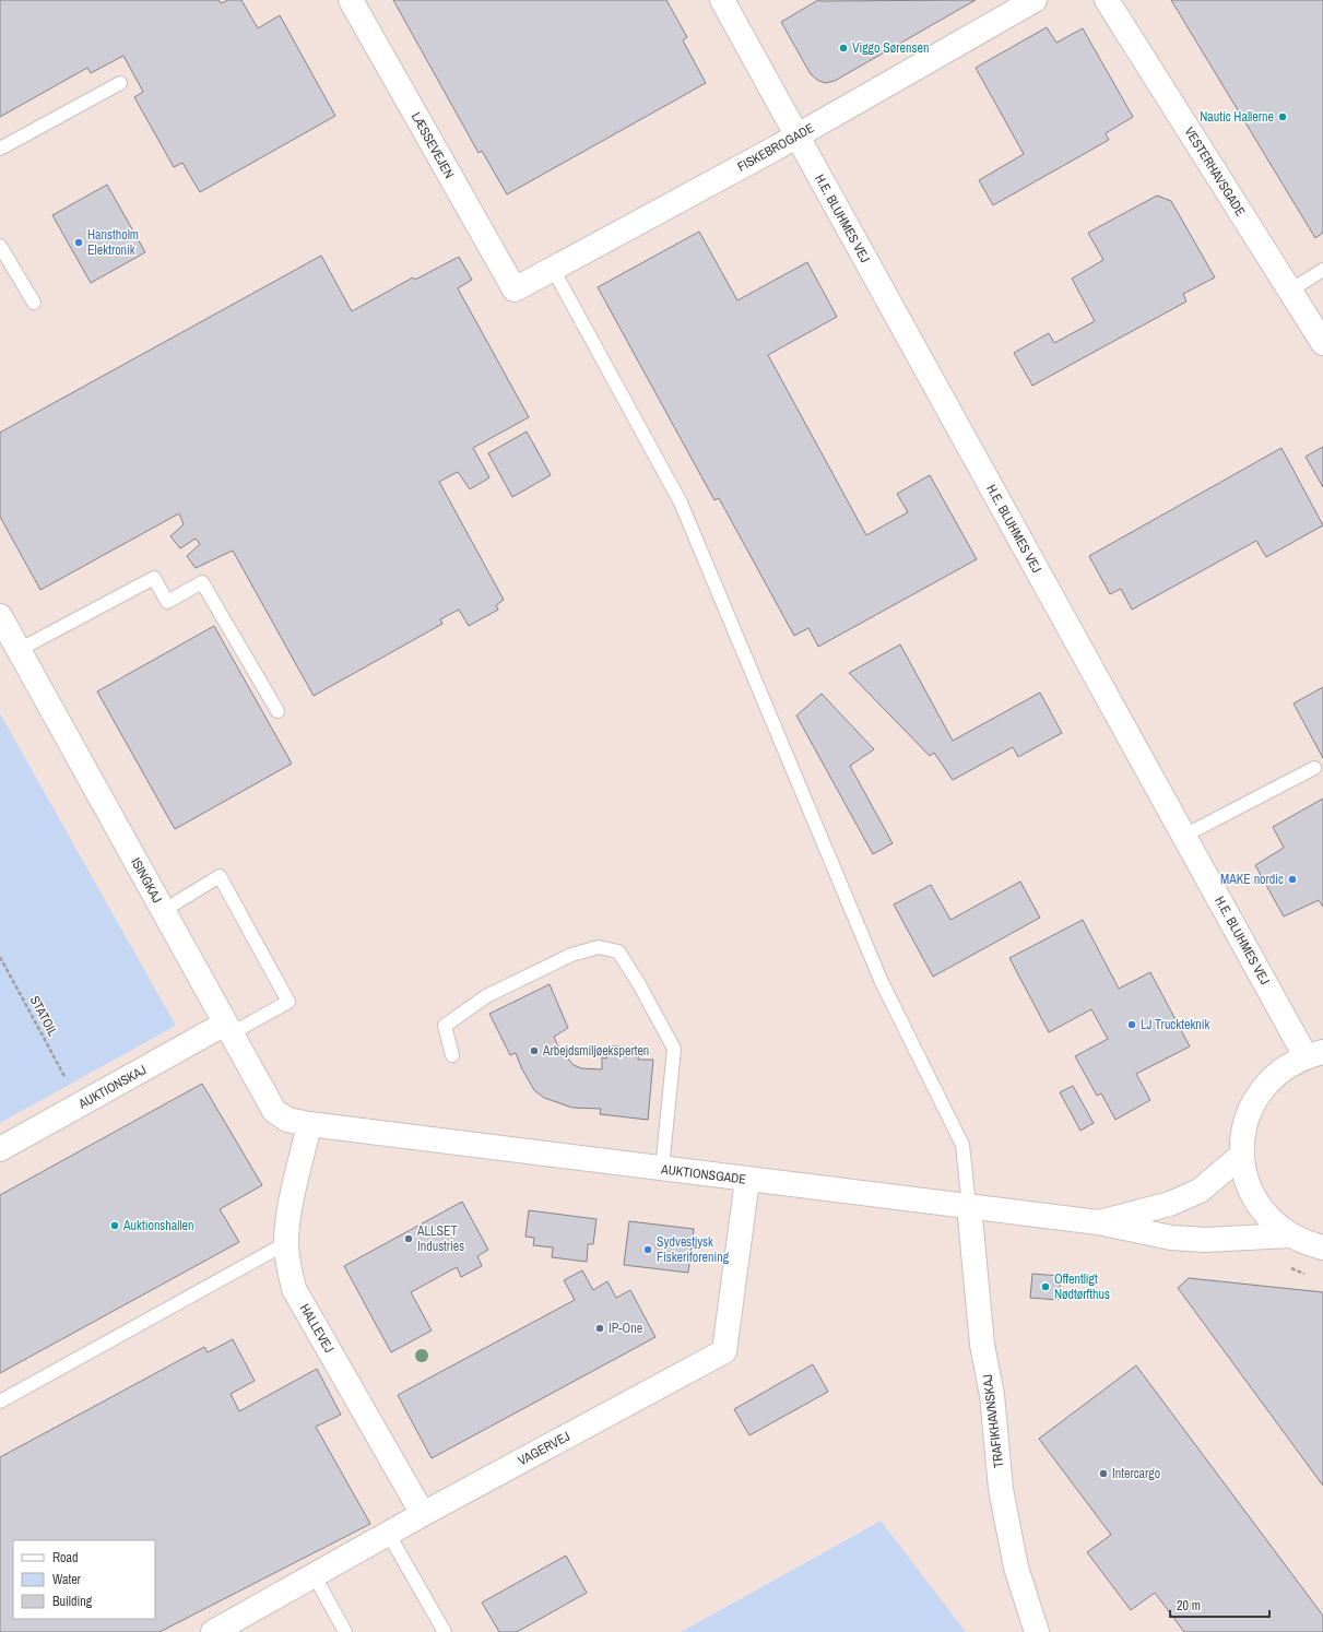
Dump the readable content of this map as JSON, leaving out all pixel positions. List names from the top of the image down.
{
  "streets": {
    "street": [
      "LÆSSEVEJEN",
      "FISKEBROGADE",
      "VESTERHAVSGADE",
      "H.E. BLUHMES VEJ",
      "ISINGKAJ",
      "AUKTIONSKAJ",
      "AUKTIONSGADE",
      "HALLEVEJ",
      "TRAFIKHAVNSKAJ",
      "VAGERVEJ"
    ],
    "path": ["STATOIL"]
  },
  "crossings": [
    ["LÆSSEVEJEN", "FISKEBROGADE"],
    ["FISKEBROGADE", "H.E. BLUHMES VEJ"],
    ["ISINGKAJ", "AUKTIONSKAJ"],
    ["ISINGKAJ", "AUKTIONSGADE"],
    ["ISINGKAJ", "HALLEVEJ"],
    ["AUKTIONSGADE", "HALLEVEJ"],
    ["AUKTIONSGADE", "TRAFIKHAVNSKAJ"],
    ["AUKTIONSGADE", "VAGERVEJ"],
    ["HALLEVEJ", "VAGERVEJ"]
  ],
  "places": [
    "Viggo Sørensen",
    "Nautic Hallerne",
    "Hanstholm Elektronik",
    "MAKE nordic",
    "LJ Truckteknik",
    "Arbejdsmiljøeksperten",
    "Auktionshallen",
    "ALLSET Industries",
    "Sydvestjysk Fiskeriforening",
    "Offentligt Nødtørfthus",
    "IP-One",
    "Intercargo"
  ],
  "legend": ["Road", "Water", "Building"],
  "scale_bar": "20 m"
}
